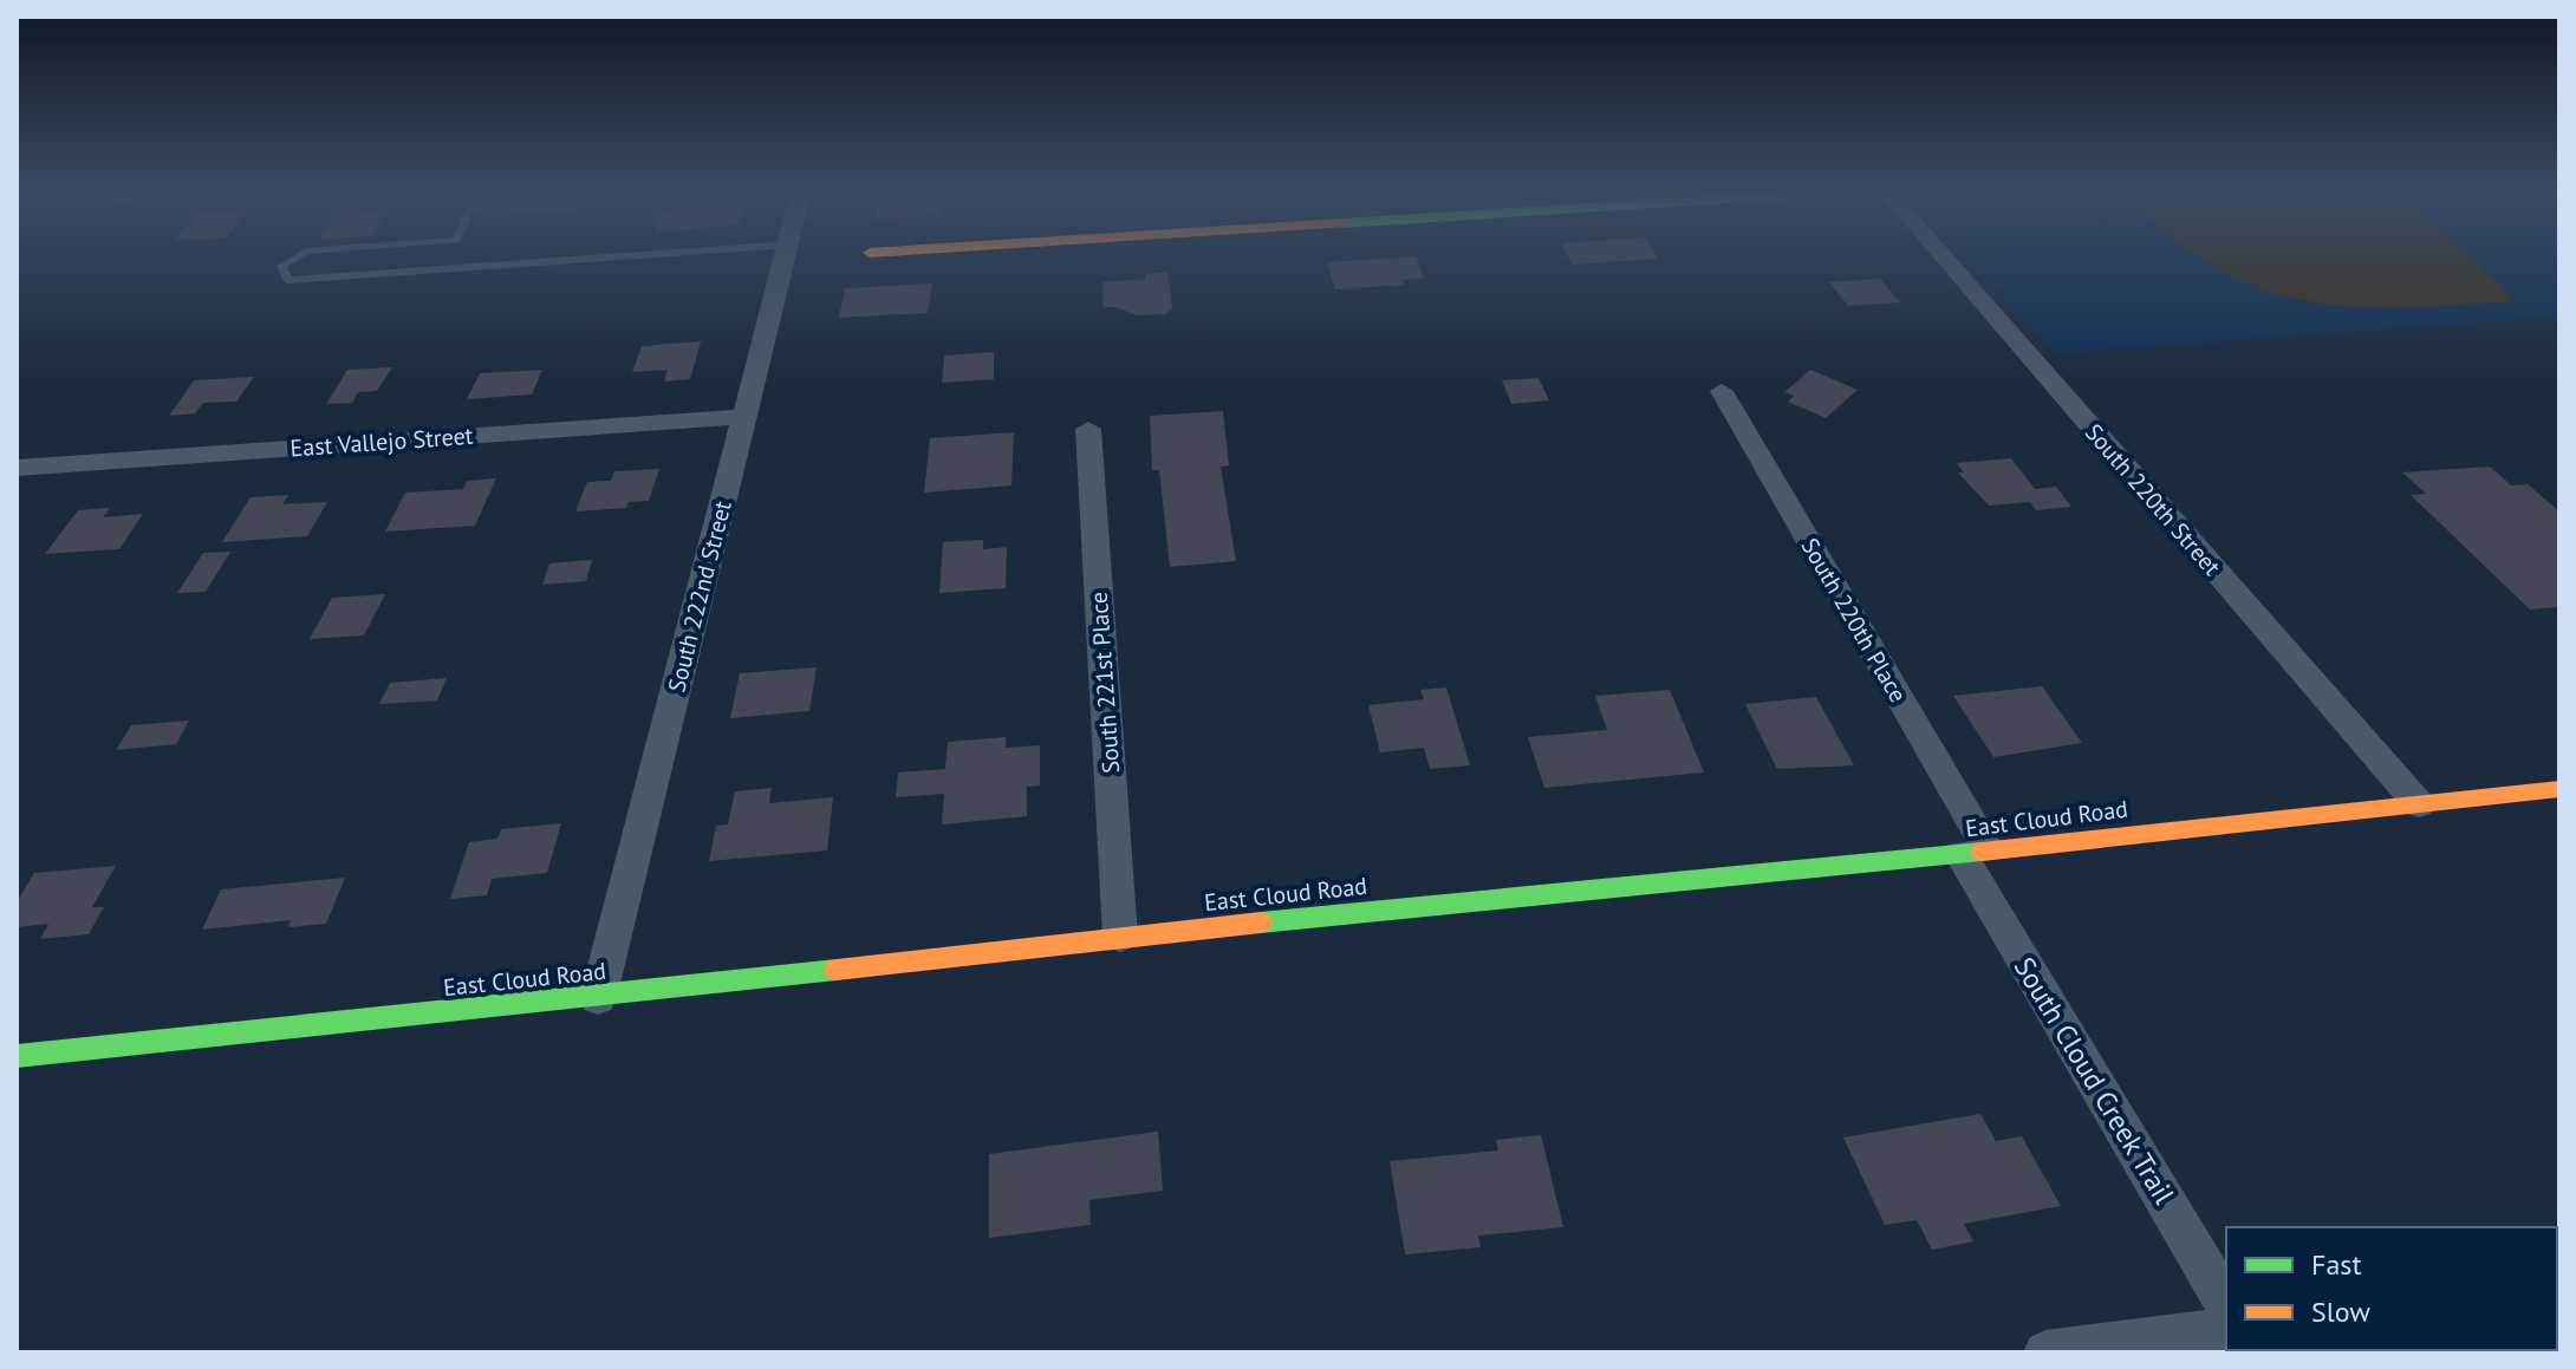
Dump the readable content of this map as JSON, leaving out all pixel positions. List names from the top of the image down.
{
  "streets": {
    "street": [
      "East Vallejo Street",
      "South 220th Street",
      "South 222nd Street",
      "South 220th Place",
      "South 221st Place",
      "East Cloud Road",
      "South Cloud Creek Trail"
    ]
  },
  "crossings": [
    ["East Vallejo Street", "South 222nd Street"],
    ["South 220th Street", "East Cloud Road"],
    ["South 222nd Street", "East Cloud Road"],
    ["South 220th Place", "East Cloud Road"],
    ["South 220th Place", "South Cloud Creek Trail"],
    ["South 221st Place", "East Cloud Road"],
    ["East Cloud Road", "South Cloud Creek Trail"]
  ],
  "legend": ["Fast", "Slow"]
}
